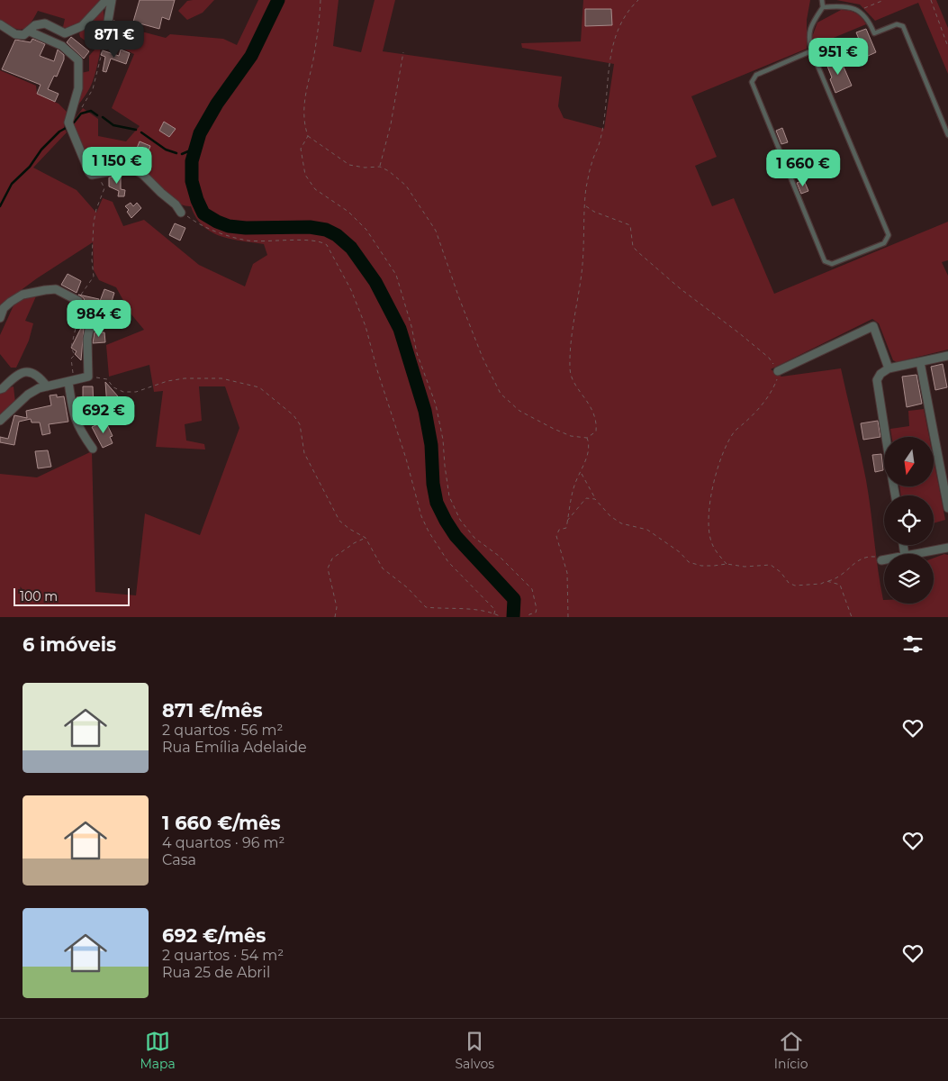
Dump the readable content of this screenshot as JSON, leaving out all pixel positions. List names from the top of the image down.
{
  "scale_bar": "100 m",
  "north": "bottom",
  "page": {
    "price": [
      "871 €",
      "951 €",
      "1 150 €",
      "1 660 €",
      "984 €",
      "692 €"
    ],
    "scale": "100 m",
    "heading": "6 imóveis",
    "list": [
      {
        "name": "871 €/mês",
        "note": "2 quartos · 56 m² · Rua Emília Adelaide"
      },
      {
        "name": "1 660 €/mês",
        "note": "4 quartos · 96 m² · Casa"
      },
      {
        "name": "692 €/mês",
        "note": "2 quartos · 54 m² · Rua 25 de Abril"
      }
    ],
    "tabs": ["Mapa", "Salvos", "Início"]
  }
}
